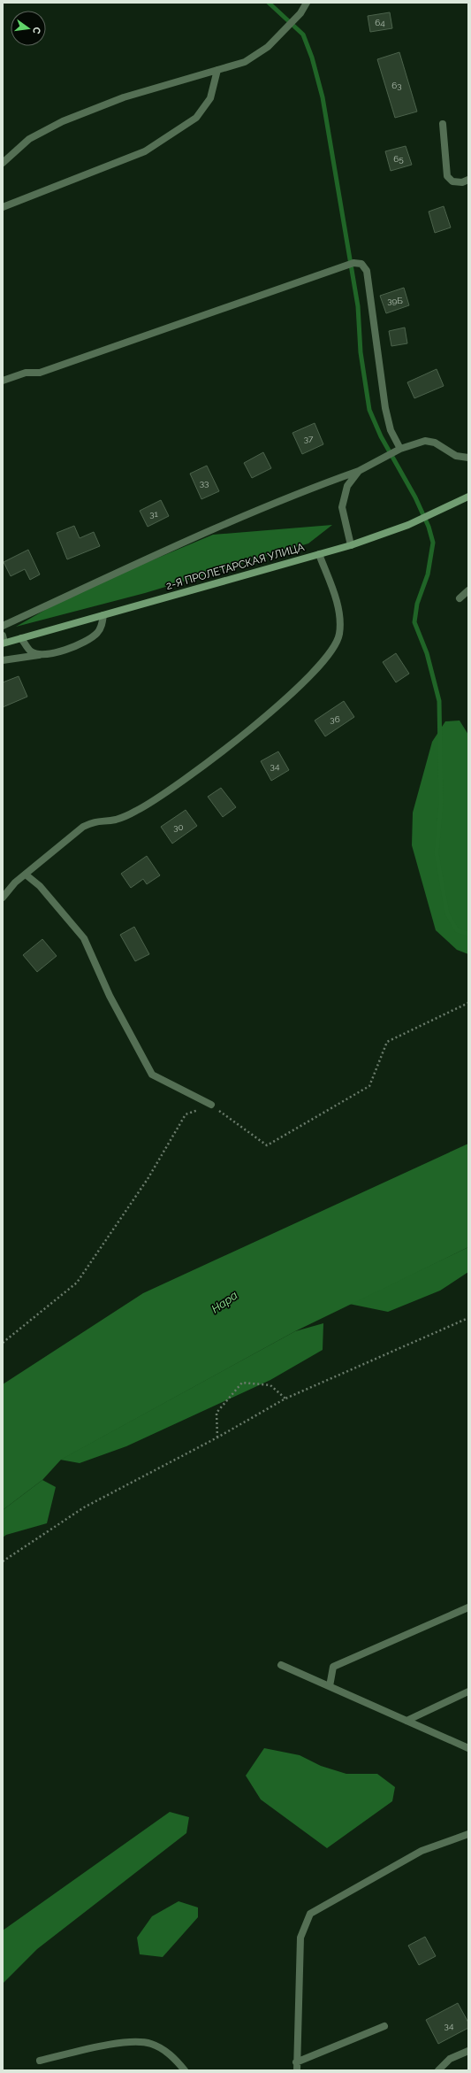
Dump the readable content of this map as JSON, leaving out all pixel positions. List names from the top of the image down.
{
  "streets": {
    "main road": ["2-Я ПРОЛЕТАРСКАЯ УЛИЦА"]
  },
  "water": ["Нара"],
  "house_numbers": [
    "64",
    "63",
    "65",
    "39Б",
    "37",
    "33",
    "31",
    "36",
    "34",
    "30",
    "34"
  ],
  "north": "right"
}
